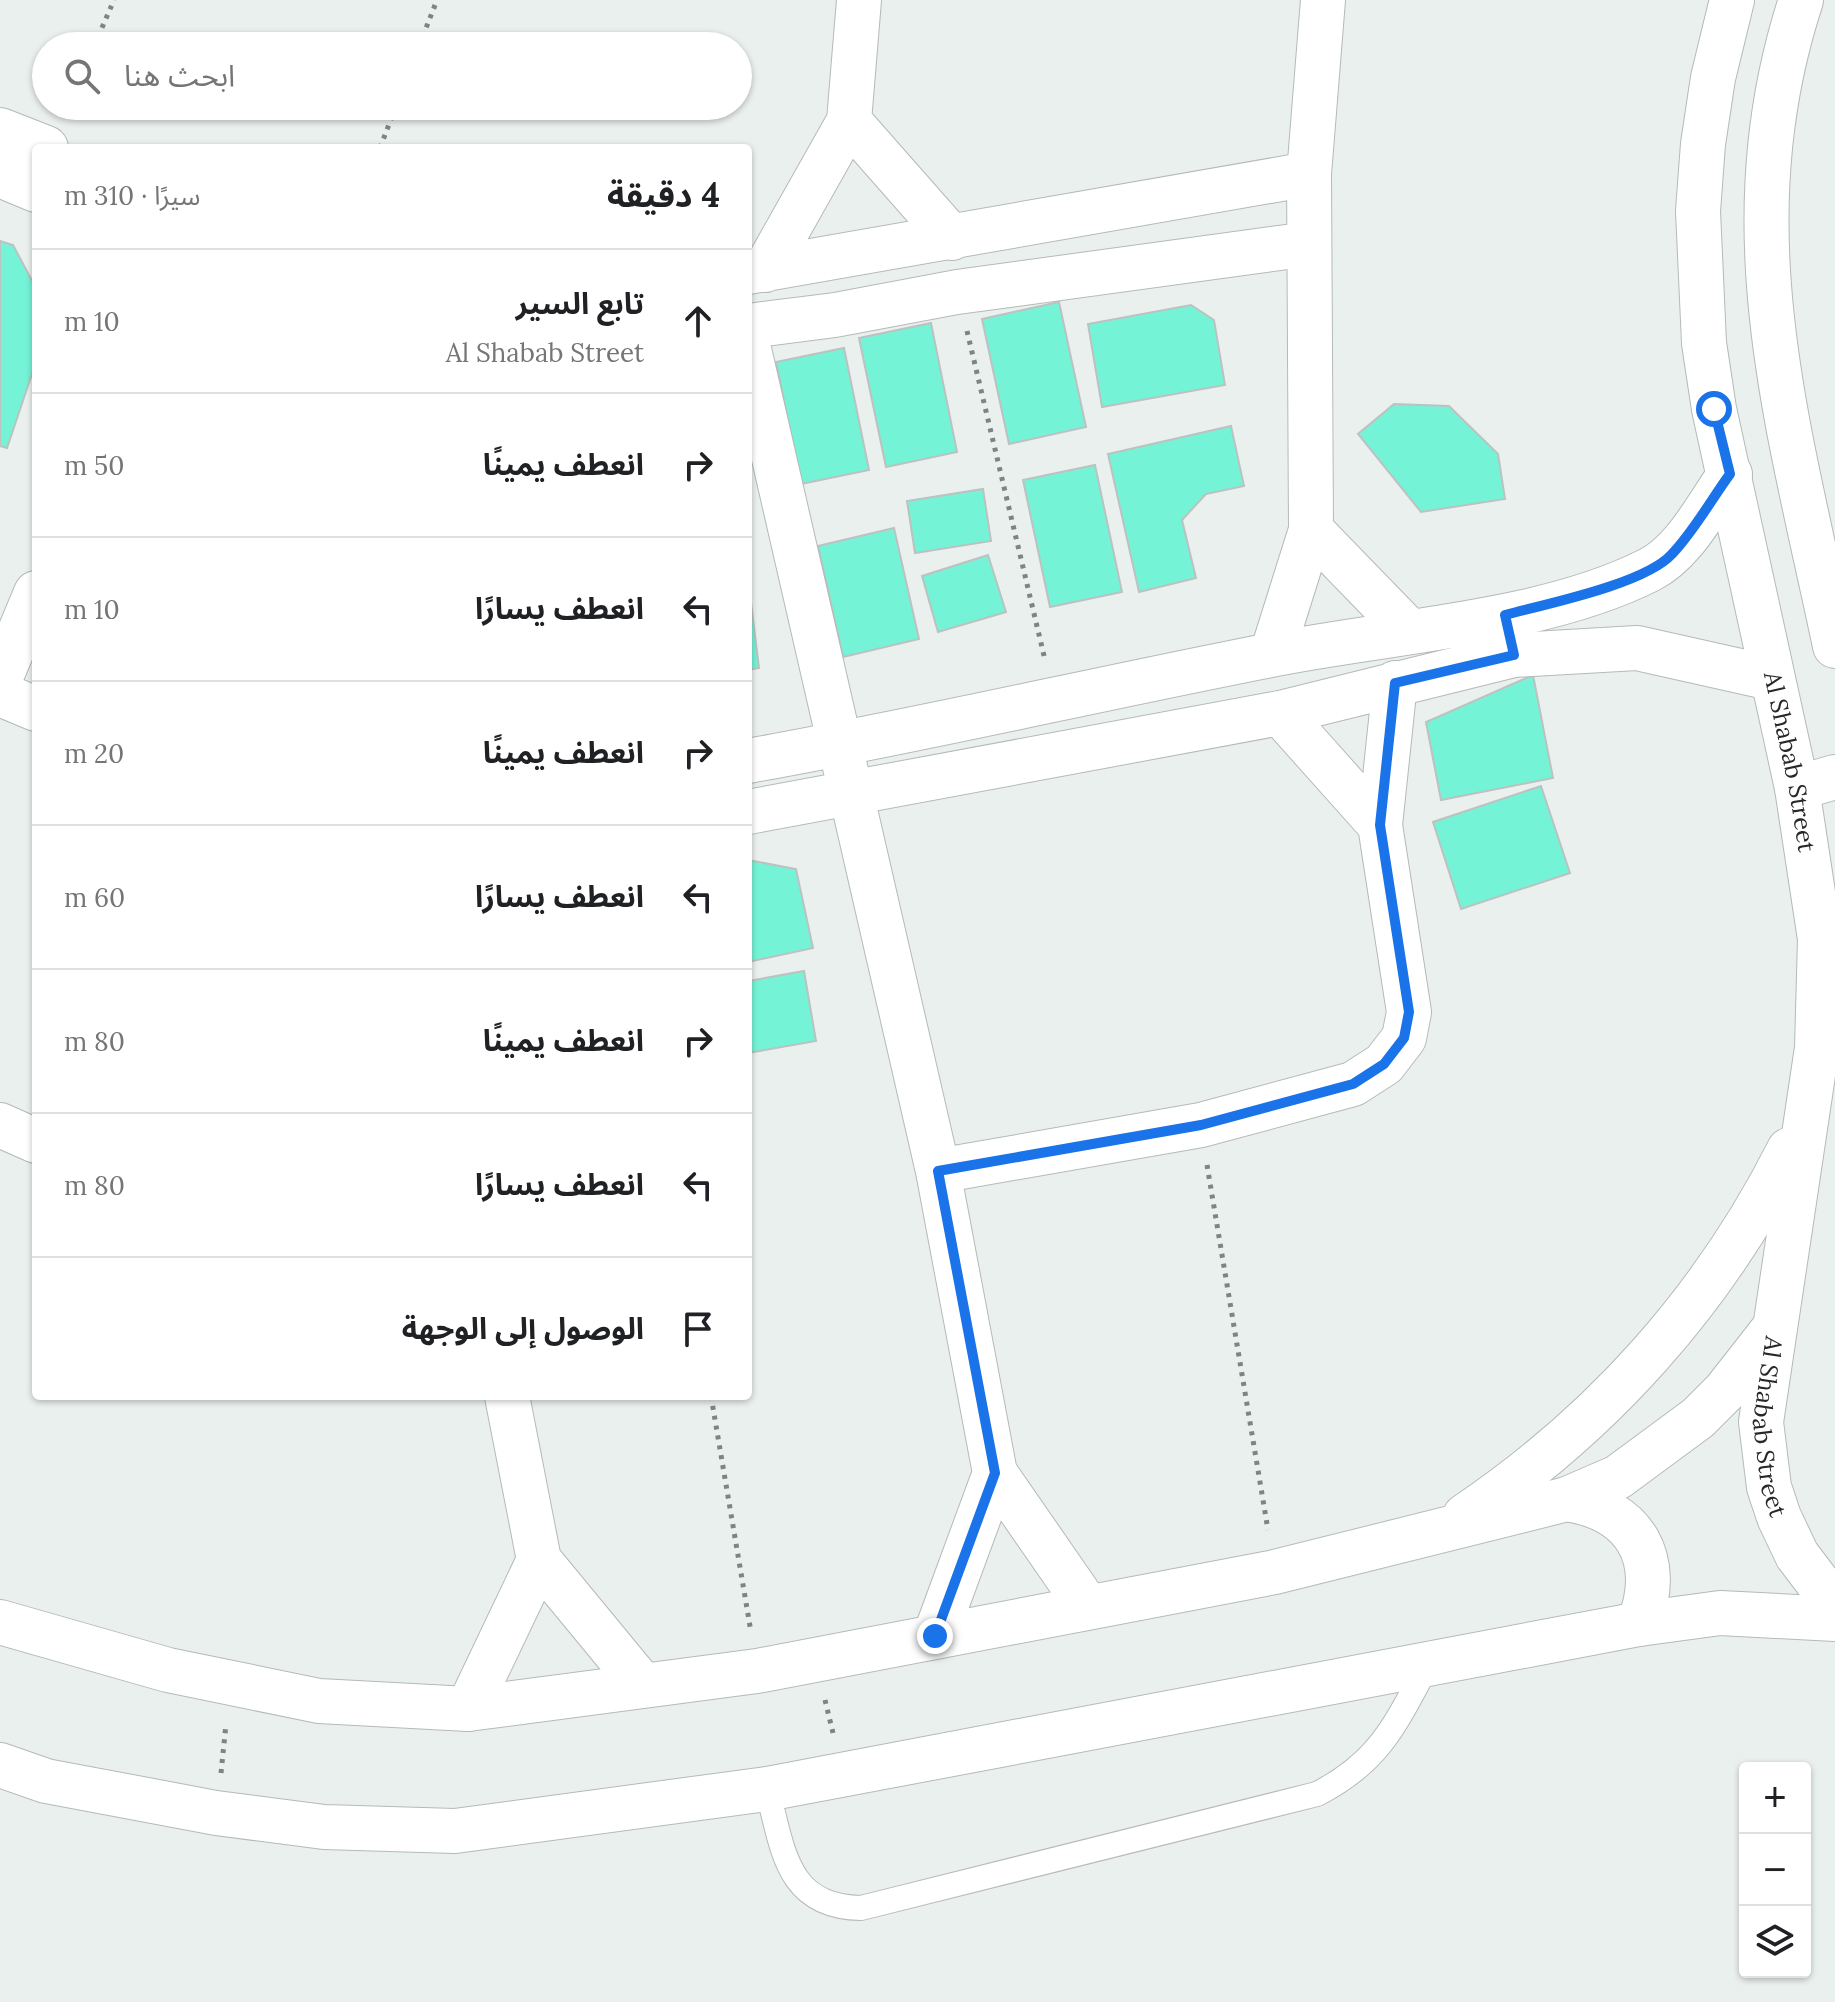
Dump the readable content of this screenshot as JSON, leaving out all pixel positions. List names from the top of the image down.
{
  "streets": {
    "street": ["Al Shabab Street"]
  },
  "page": {
    "search": "ابحث هنا",
    "heading": ["4 دقيقة", "سيرًا · 310 m"],
    "list": [
      ["تابع السير", "Al Shabab Street", "10 m"],
      ["انعطف يمينًا", "50 m"],
      ["انعطف يسارًا", "10 m"],
      ["انعطف يمينًا", "20 m"],
      ["انعطف يسارًا", "60 m"],
      ["انعطف يمينًا", "80 m"],
      ["انعطف يسارًا", "80 m"],
      "الوصول إلى الوجهة"
    ],
    "map_buttons": ["+", "−"]
  }
}
